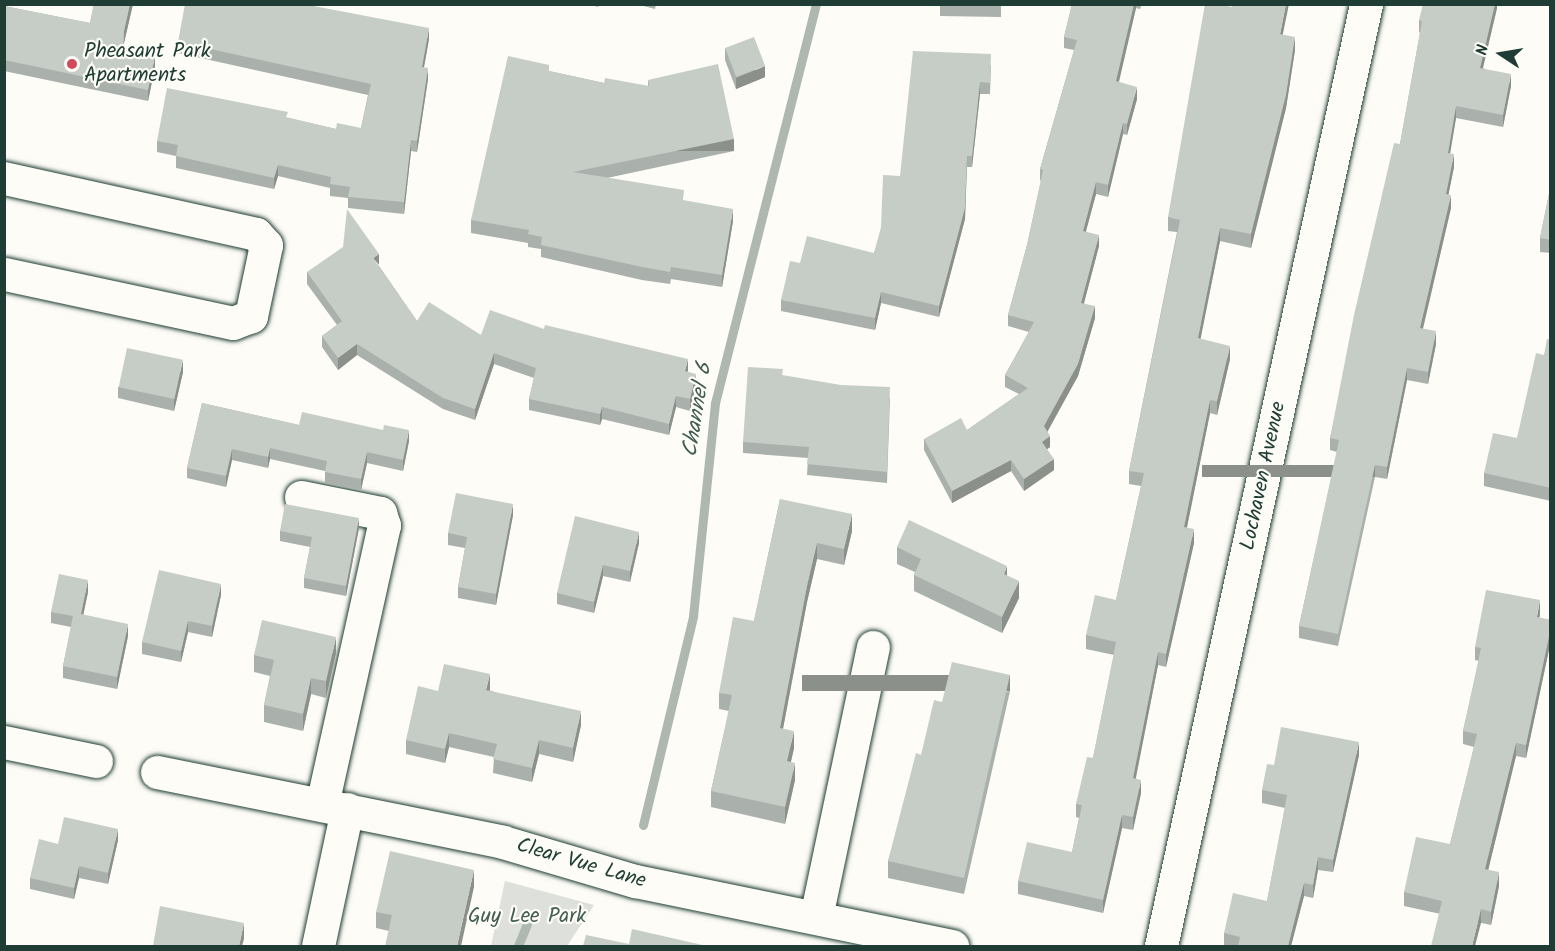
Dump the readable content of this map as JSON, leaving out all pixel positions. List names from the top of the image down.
{
  "streets": {
    "street": ["Lochaven Avenue", "Clear Vue Lane"]
  },
  "water": ["Channel 6"],
  "parks": ["Guy Lee Park"],
  "places": ["Pheasant Park Apartments"],
  "north": "left"
}
